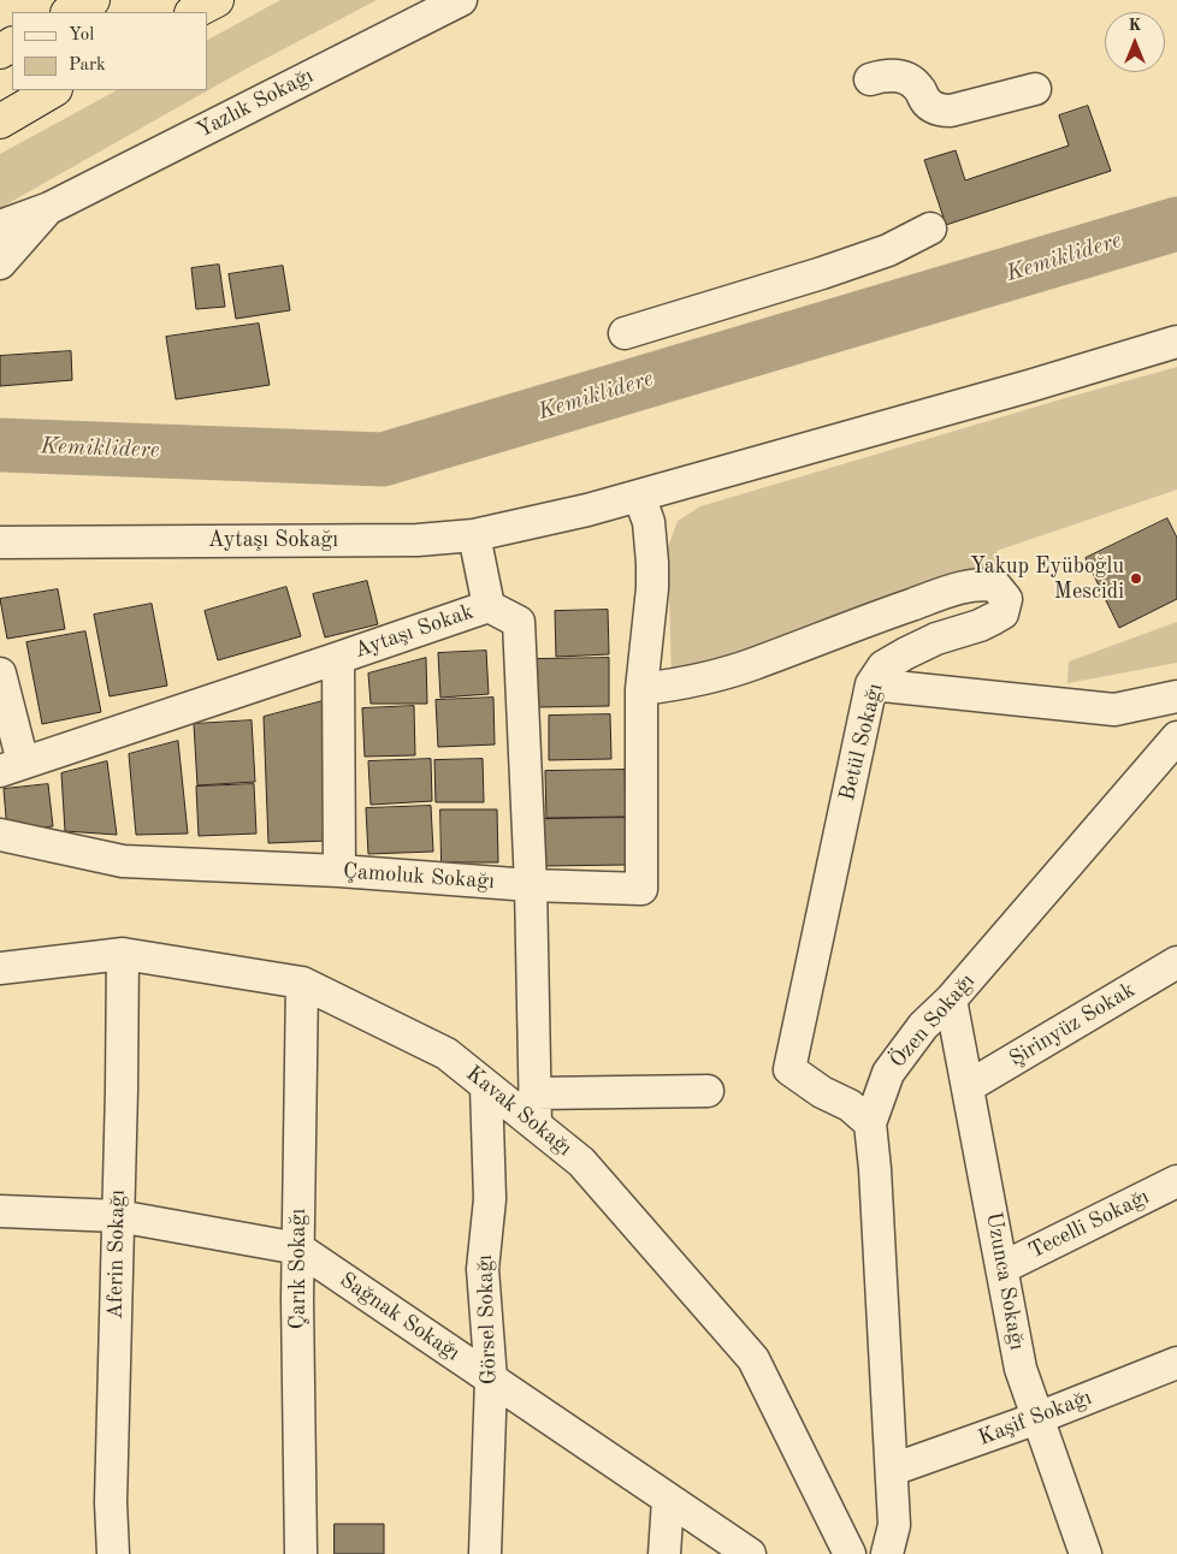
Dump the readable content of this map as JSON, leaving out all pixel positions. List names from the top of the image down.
{
  "streets": {
    "street": [
      "Yazlık Sokağı",
      "Aytaşı Sokağı",
      "Aytaşı Sokak",
      "Betül Sokağı",
      "Çamoluk Sokağı",
      "Özen Sokağı",
      "Şirinyüz Sokak",
      "Kavak Sokağı",
      "Tecelli Sokağı",
      "Aferin Sokağı",
      "Çarık Sokağı",
      "Uzunca Sokağı",
      "Sağnak Sokağı",
      "Görsel Sokağı",
      "Kaşif Sokağı"
    ]
  },
  "crossings": [
    ["Aytaşı Sokak", "Çamoluk Sokağı"],
    ["Aytaşı Sokak", "Kavak Sokağı"],
    ["Betül Sokağı", "Çamoluk Sokağı"],
    ["Betül Sokağı", "Özen Sokağı"],
    ["Özen Sokağı", "Uzunca Sokağı"],
    ["Özen Sokağı", "Kaşif Sokağı"],
    ["Şirinyüz Sokak", "Uzunca Sokağı"],
    ["Kavak Sokağı", "Aferin Sokağı"],
    ["Kavak Sokağı", "Çarık Sokağı"],
    ["Kavak Sokağı", "Görsel Sokağı"],
    ["Tecelli Sokağı", "Uzunca Sokağı"],
    ["Aferin Sokağı", "Sağnak Sokağı"],
    ["Çarık Sokağı", "Sağnak Sokağı"],
    ["Uzunca Sokağı", "Kaşif Sokağı"],
    ["Sağnak Sokağı", "Görsel Sokağı"]
  ],
  "water": ["Kemiklidere"],
  "places": ["Yakup Eyüboğlu Mescidi"],
  "legend": ["Yol", "Park"],
  "north": "top"
}
